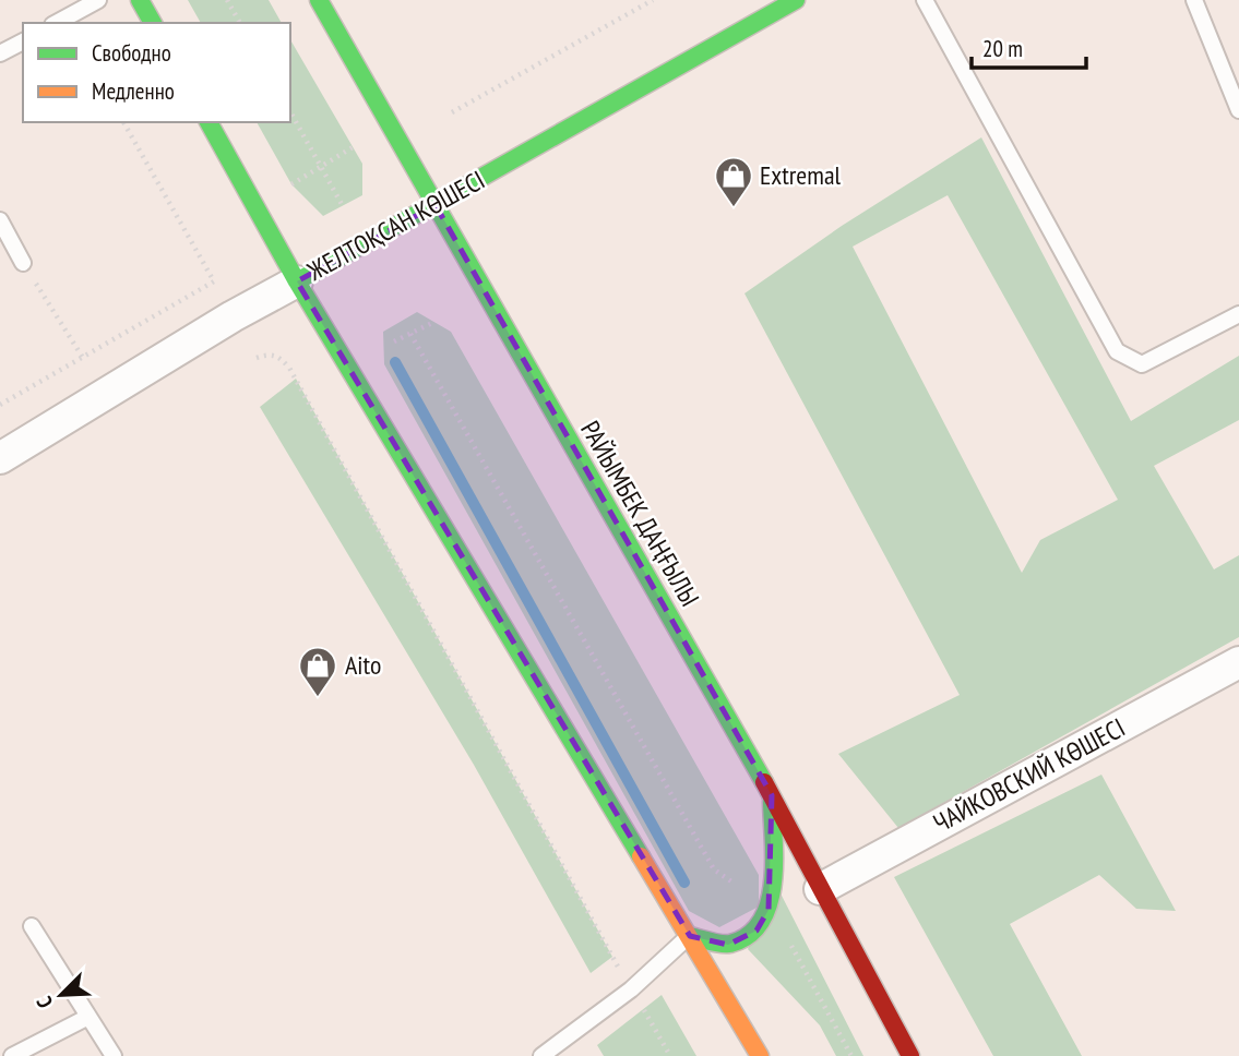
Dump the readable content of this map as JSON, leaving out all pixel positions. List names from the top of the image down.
{
  "streets": {
    "main road": ["ЖЕЛТОҚСАН КӨШЕСІ", "РАЙЫМБЕК ДАҢҒЫЛЫ"],
    "street": ["ЧАЙКОВСКИЙ КӨШЕСІ"]
  },
  "crossings": [
    ["ЖЕЛТОҚСАН КӨШЕСІ", "РАЙЫМБЕК ДАҢҒЫЛЫ"],
    ["РАЙЫМБЕК ДАҢҒЫЛЫ", "ЧАЙКОВСКИЙ КӨШЕСІ"]
  ],
  "places": {
    "shop": ["Extremal", "Aito"]
  },
  "legend": ["Свободно", "Медленно"],
  "scale_bar": "20 m",
  "north": "bottom left"
}
